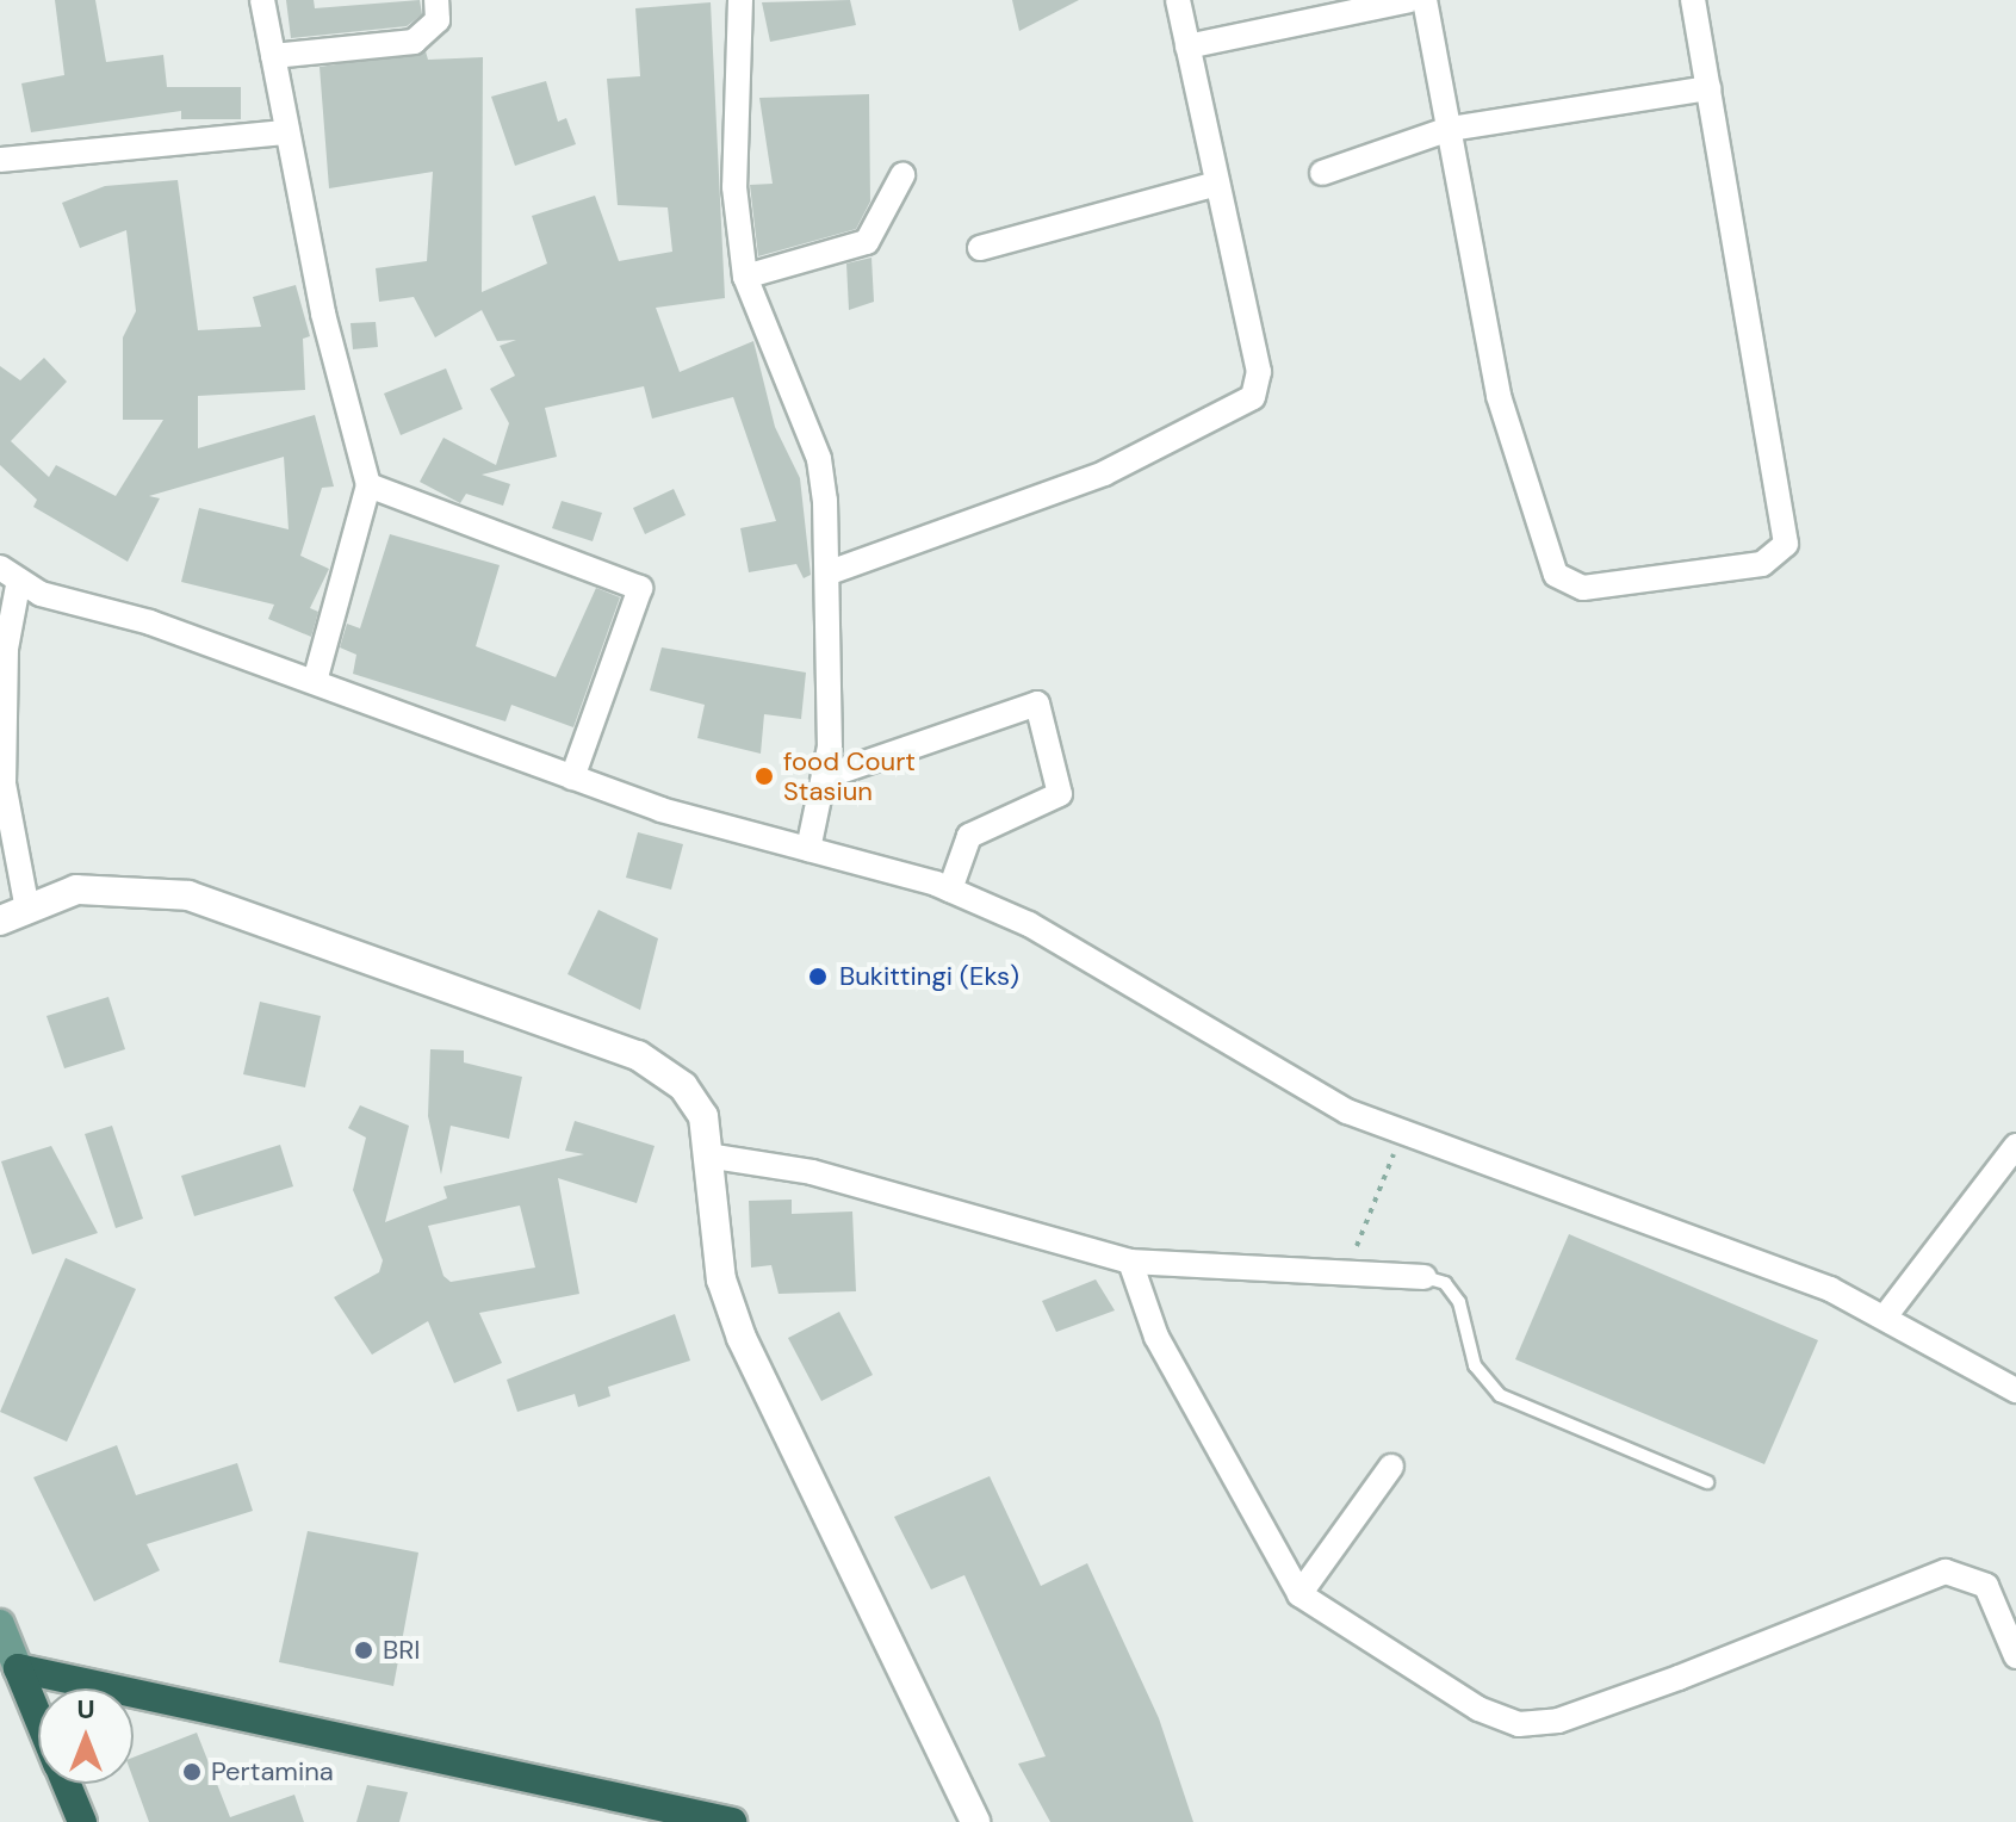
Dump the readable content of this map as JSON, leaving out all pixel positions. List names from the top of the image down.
{
  "places": [
    "food Court Stasiun",
    "Bukittingi (Eks)",
    "BRI",
    "Pertamina"
  ],
  "north": "top"
}
